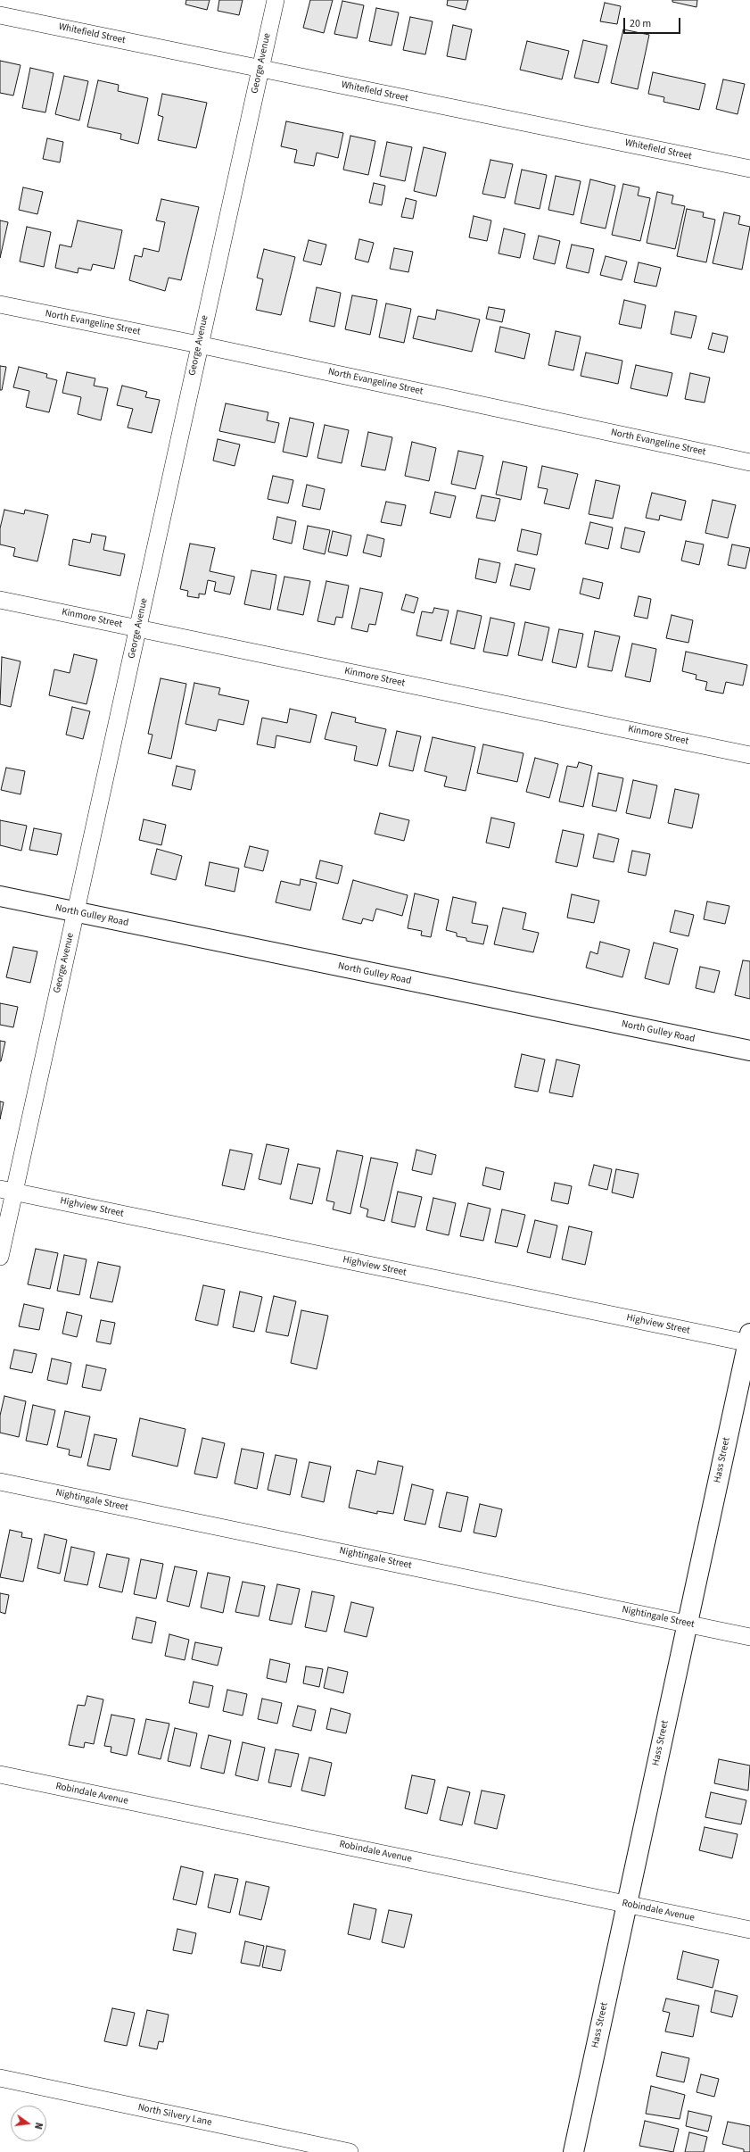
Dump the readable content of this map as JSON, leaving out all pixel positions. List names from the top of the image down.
{
  "streets": {
    "street": [
      "Whitefield Street",
      "George Avenue",
      "North Evangeline Street",
      "Kinmore Street",
      "North Gulley Road",
      "Highview Street",
      "Hass Street",
      "Nightingale Street",
      "Robindale Avenue",
      "North Silvery Lane"
    ]
  },
  "crossings": [
    ["Whitefield Street", "George Avenue"],
    ["George Avenue", "North Evangeline Street"],
    ["George Avenue", "Kinmore Street"],
    ["George Avenue", "North Gulley Road"],
    ["George Avenue", "Highview Street"],
    ["Highview Street", "Hass Street"],
    ["Hass Street", "Nightingale Street"],
    ["Hass Street", "Robindale Avenue"]
  ],
  "scale_bar": "20 m",
  "north": "right"
}
